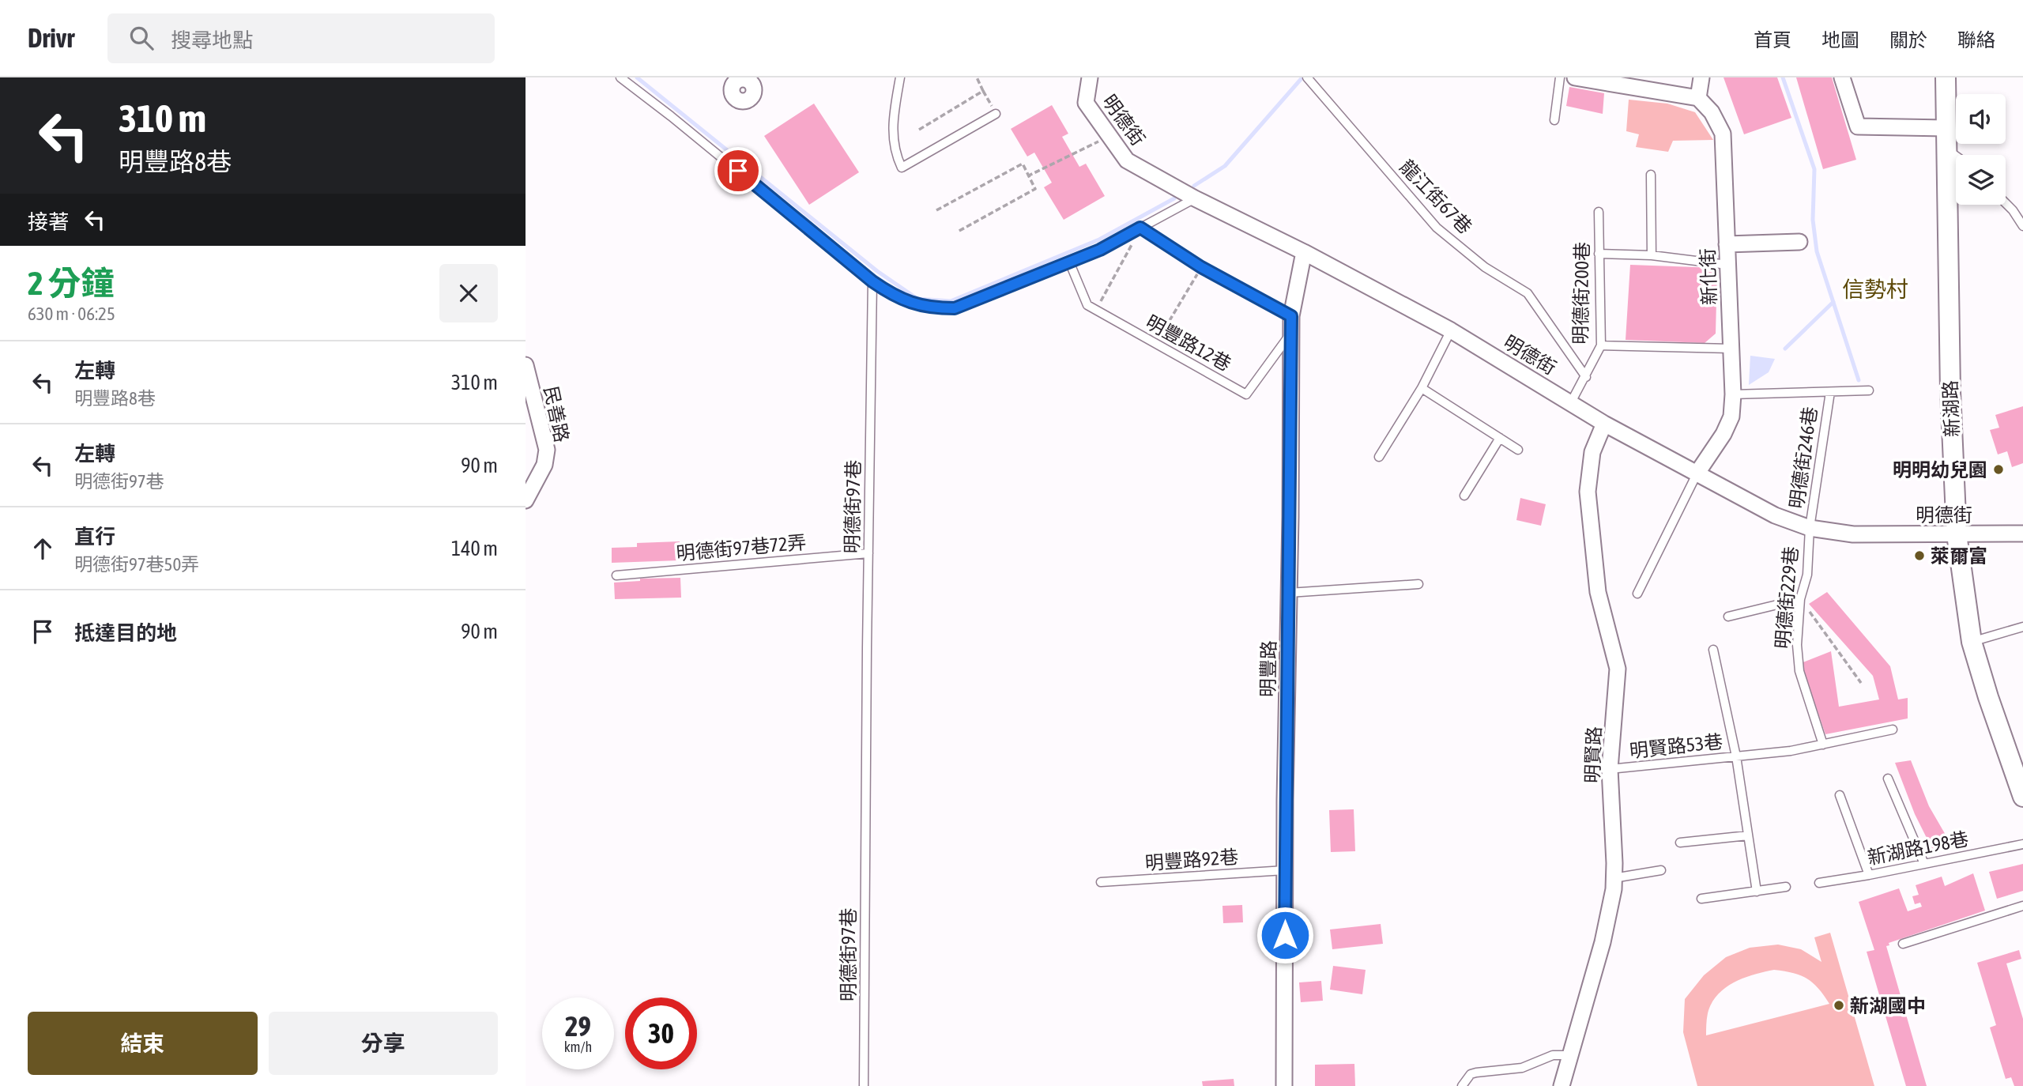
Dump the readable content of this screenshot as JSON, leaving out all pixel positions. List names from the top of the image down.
{
  "streets": {
    "street": [
      "明德街",
      "新化街",
      "新湖路",
      "民善路",
      "明豐路",
      "明賢路"
    ],
    "lane": [
      "龍江街67巷",
      "明德街200巷",
      "明豐路12巷",
      "明德街246巷",
      "明德街97巷",
      "明德街97巷72弄",
      "明德街229巷",
      "明賢路53巷",
      "新湖路198巷",
      "明豐路92巷"
    ]
  },
  "crossings": [
    ["明德街", "新化街"],
    ["明德街", "明德街200巷"],
    ["明德街", "新湖路"],
    ["明德街", "明德街246巷"],
    ["明德街", "明德街229巷"],
    ["明德街", "明豐路"],
    ["明德街", "明賢路"],
    ["龍江街67巷", "明德街200巷"],
    ["明豐路12巷", "明豐路"],
    ["明德街246巷", "明德街229巷"],
    ["明德街97巷", "明德街97巷72弄"],
    ["明豐路", "明豐路92巷"],
    ["明賢路53巷", "明賢路"]
  ],
  "districts": ["信勢村"],
  "places": ["明明幼兒園", "萊爾富", "新湖國中"],
  "page": {
    "header": "Drivr",
    "search": "搜尋地點",
    "nav": [
      "首頁",
      "地圖",
      "關於",
      "聯絡"
    ],
    "turn": ["310 m", "明豐路8巷"],
    "then": "接著",
    "heading": ["2 分鐘", "630 m · 06:25"],
    "list": [
      {
        "name": "左轉",
        "note": "明豐路8巷",
        "value": "310 m"
      },
      {
        "name": "左轉",
        "note": "明德街97巷",
        "value": "90 m"
      },
      {
        "name": "直行",
        "note": "明德街97巷50弄",
        "value": "140 m"
      },
      {
        "name": "抵達目的地",
        "value": "90 m"
      }
    ],
    "speed": "29 km/h",
    "limit": "30",
    "buttons": ["結束", "分享"]
  }
}
